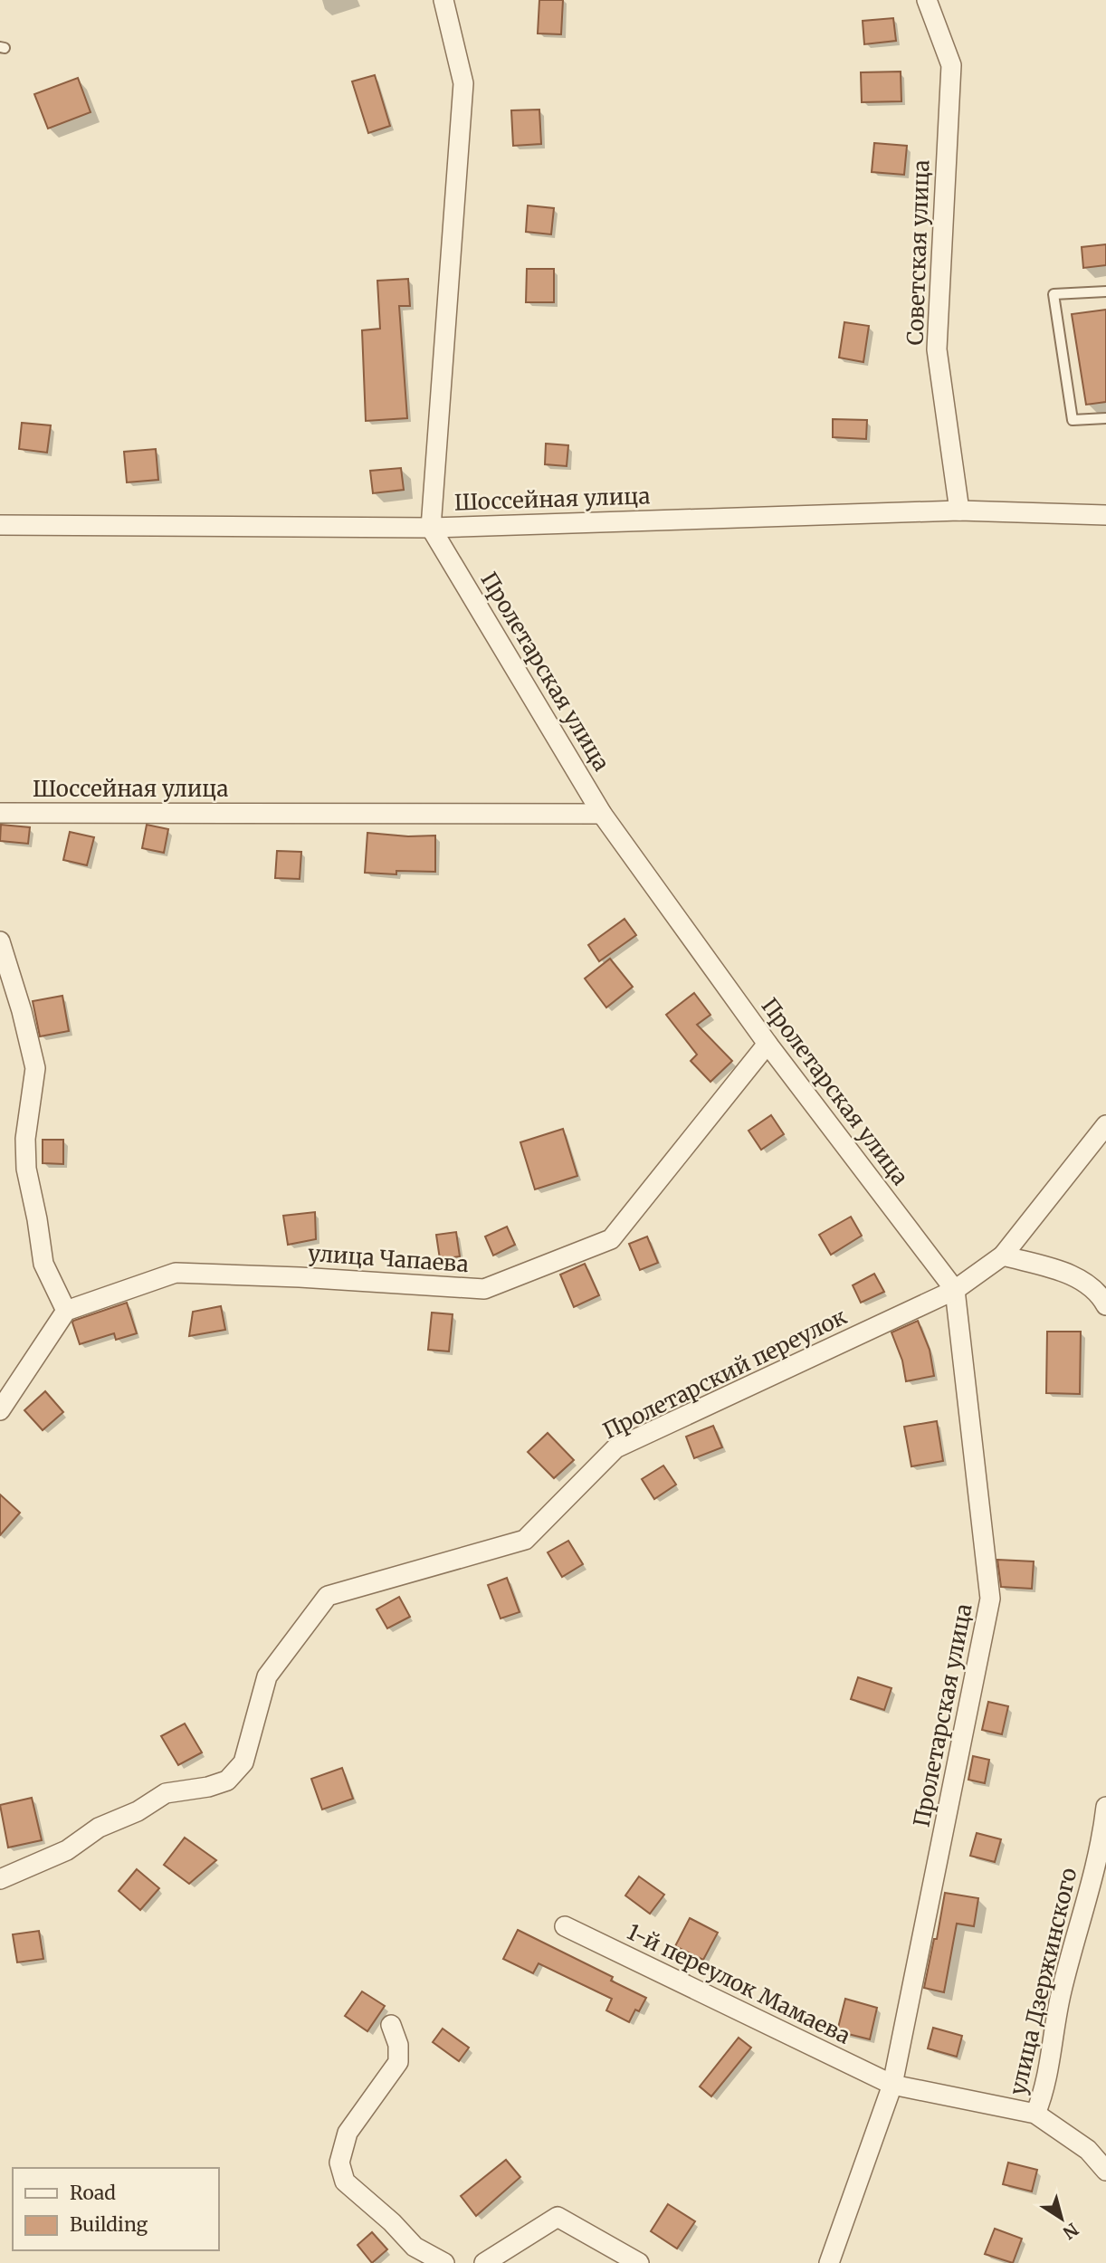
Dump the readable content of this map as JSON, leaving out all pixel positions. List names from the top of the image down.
{
  "streets": {
    "street": [
      "Советская улица",
      "Шоссейная улица",
      "Пролетарская улица",
      "улица Чапаева",
      "Пролетарский переулок",
      "улица Дзержинского",
      "1-й переулок Мамаева"
    ]
  },
  "crossings": [
    ["Советская улица", "Шоссейная улица"],
    ["Шоссейная улица", "Пролетарская улица"],
    ["Пролетарская улица", "улица Чапаева"],
    ["Пролетарская улица", "Пролетарский переулок"],
    ["Пролетарская улица", "1-й переулок Мамаева"],
    ["улица Дзержинского", "1-й переулок Мамаева"]
  ],
  "legend": ["Road", "Building"],
  "north": "bottom right"
}
